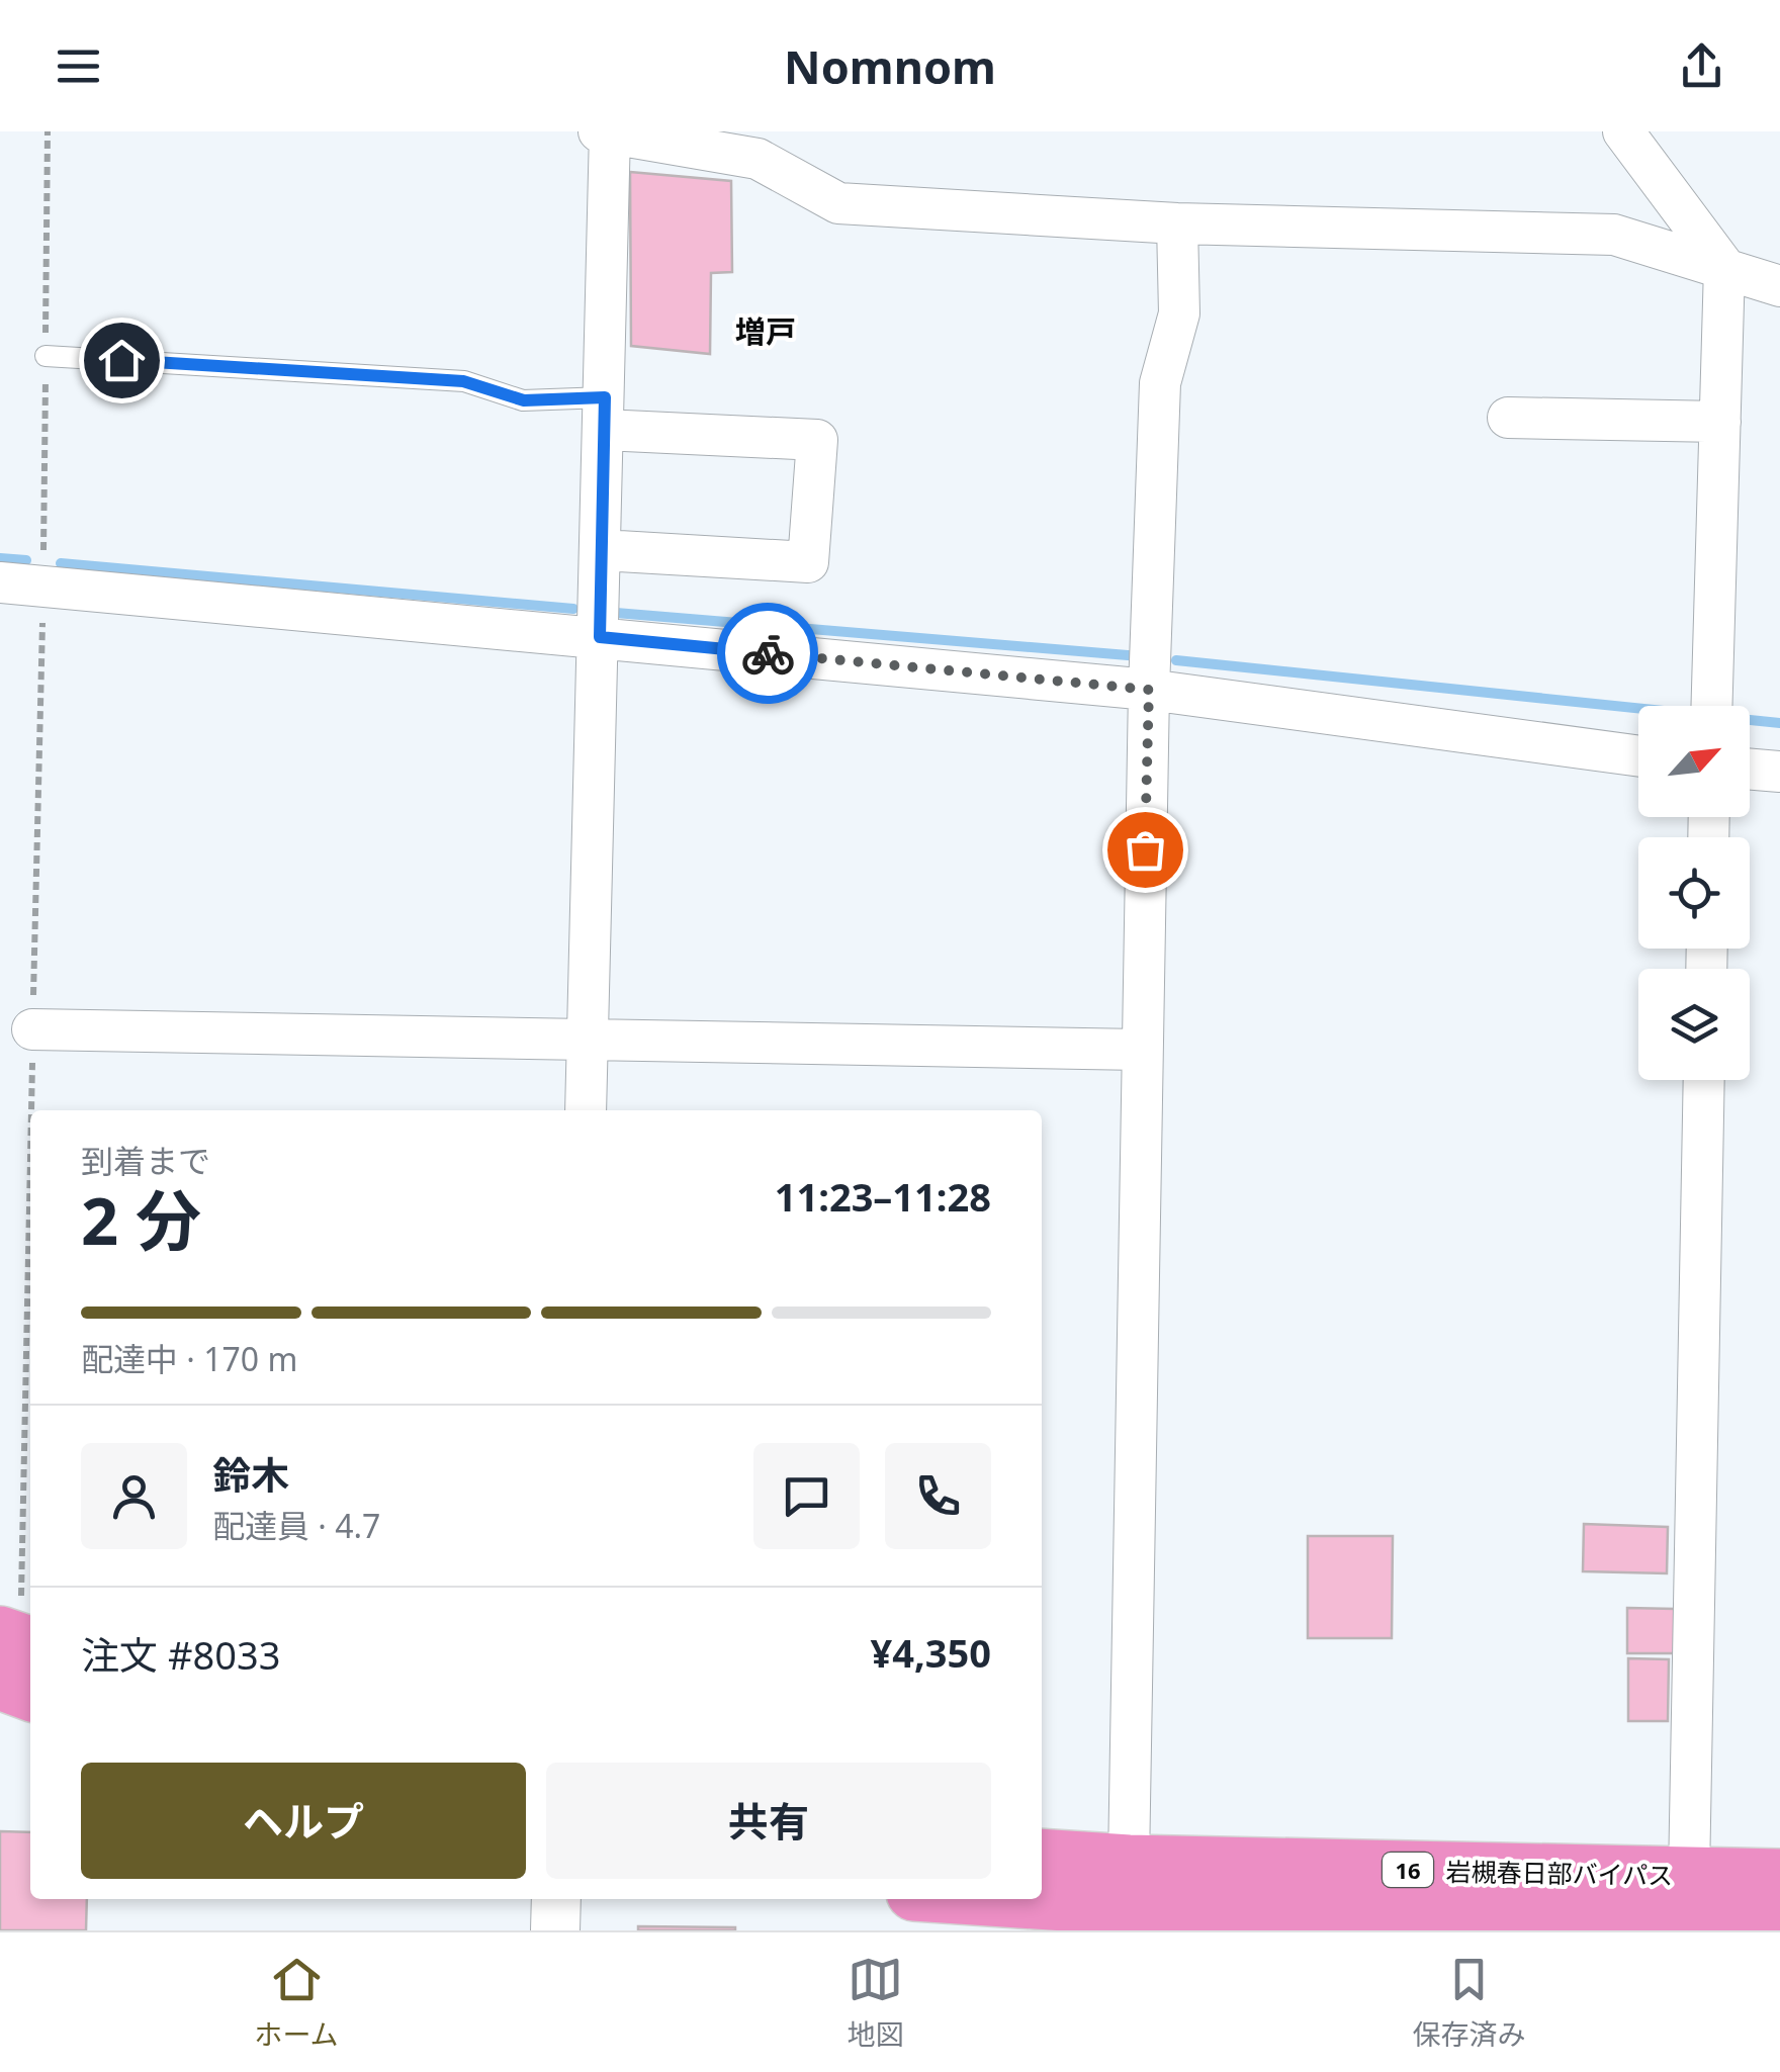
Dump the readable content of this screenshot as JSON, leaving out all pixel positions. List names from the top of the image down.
{
  "streets": {
    "highway": ["16", "岩槻春日部バイパス"]
  },
  "districts": ["増戸"],
  "north": "top right",
  "page": {
    "header": "Nomnom",
    "heading": ["2 分", "到着まで", "11:23–11:28"],
    "panel": [
      "鈴木",
      "配達員 · 4.7",
      "注文 #8033",
      "¥4,350"
    ],
    "bar": "配達中 · 170 m",
    "buttons": ["ヘルプ", "共有"],
    "tabs": ["ホーム", "地図", "保存済み"]
  }
}
